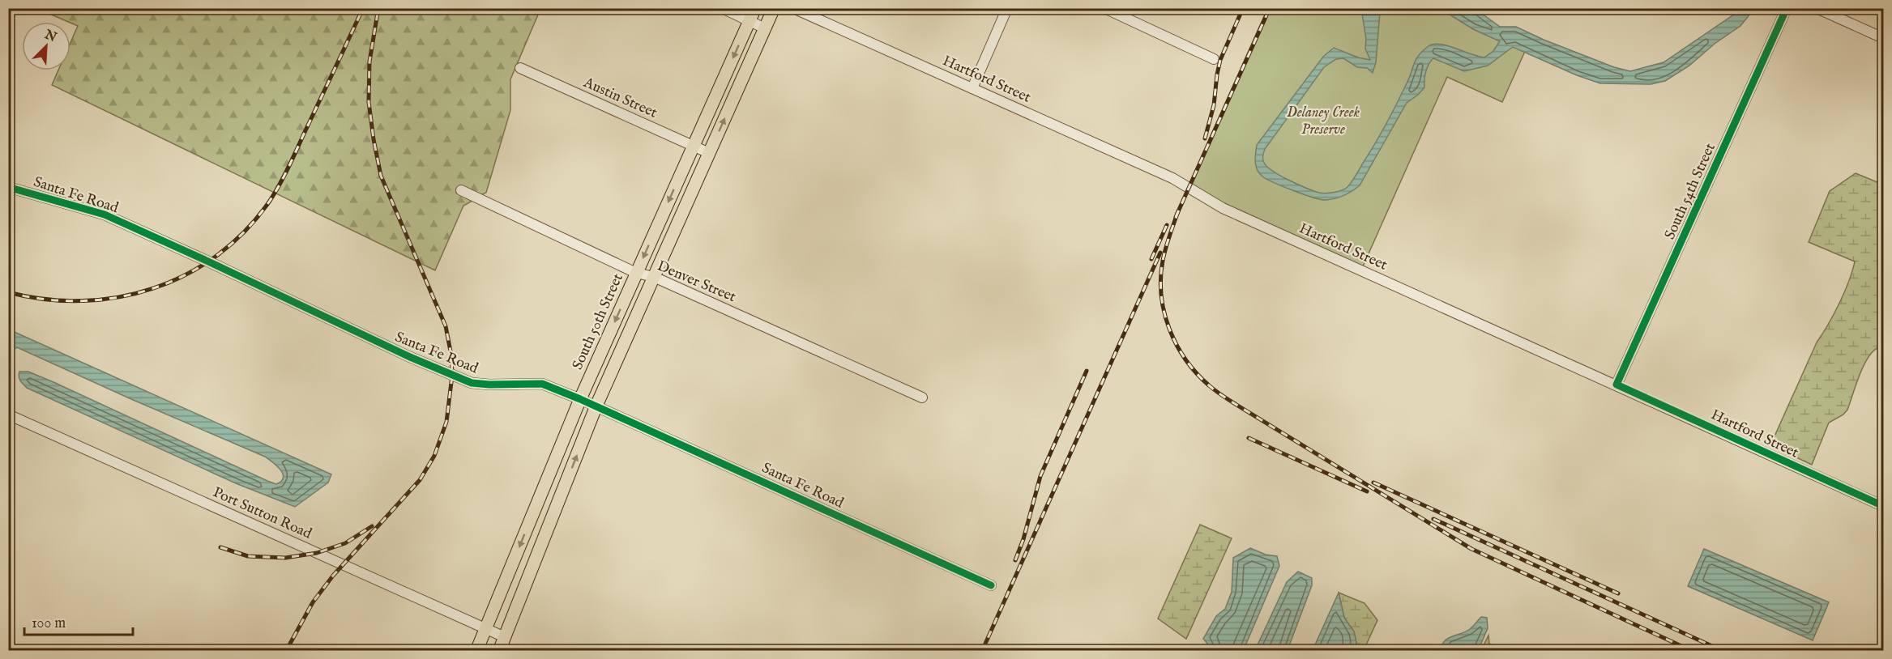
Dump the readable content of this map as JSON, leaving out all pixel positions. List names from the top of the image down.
{
  "streets": {
    "main road": ["South 50th Street"],
    "street": [
      "Hartford Street",
      "Austin Street",
      "South 54th Street",
      "Santa Fe Road",
      "Denver Street",
      "Port Sutton Road"
    ]
  },
  "crossings": [
    ["Hartford Street", "South 54th Street"],
    ["Austin Street", "South 50th Street"],
    ["Santa Fe Road", "South 50th Street"],
    ["Denver Street", "South 50th Street"],
    ["South 50th Street", "Port Sutton Road"]
  ],
  "parks": ["Delaney Creek Preserve"],
  "scale_bar": "100 m",
  "north": "top right"
}
